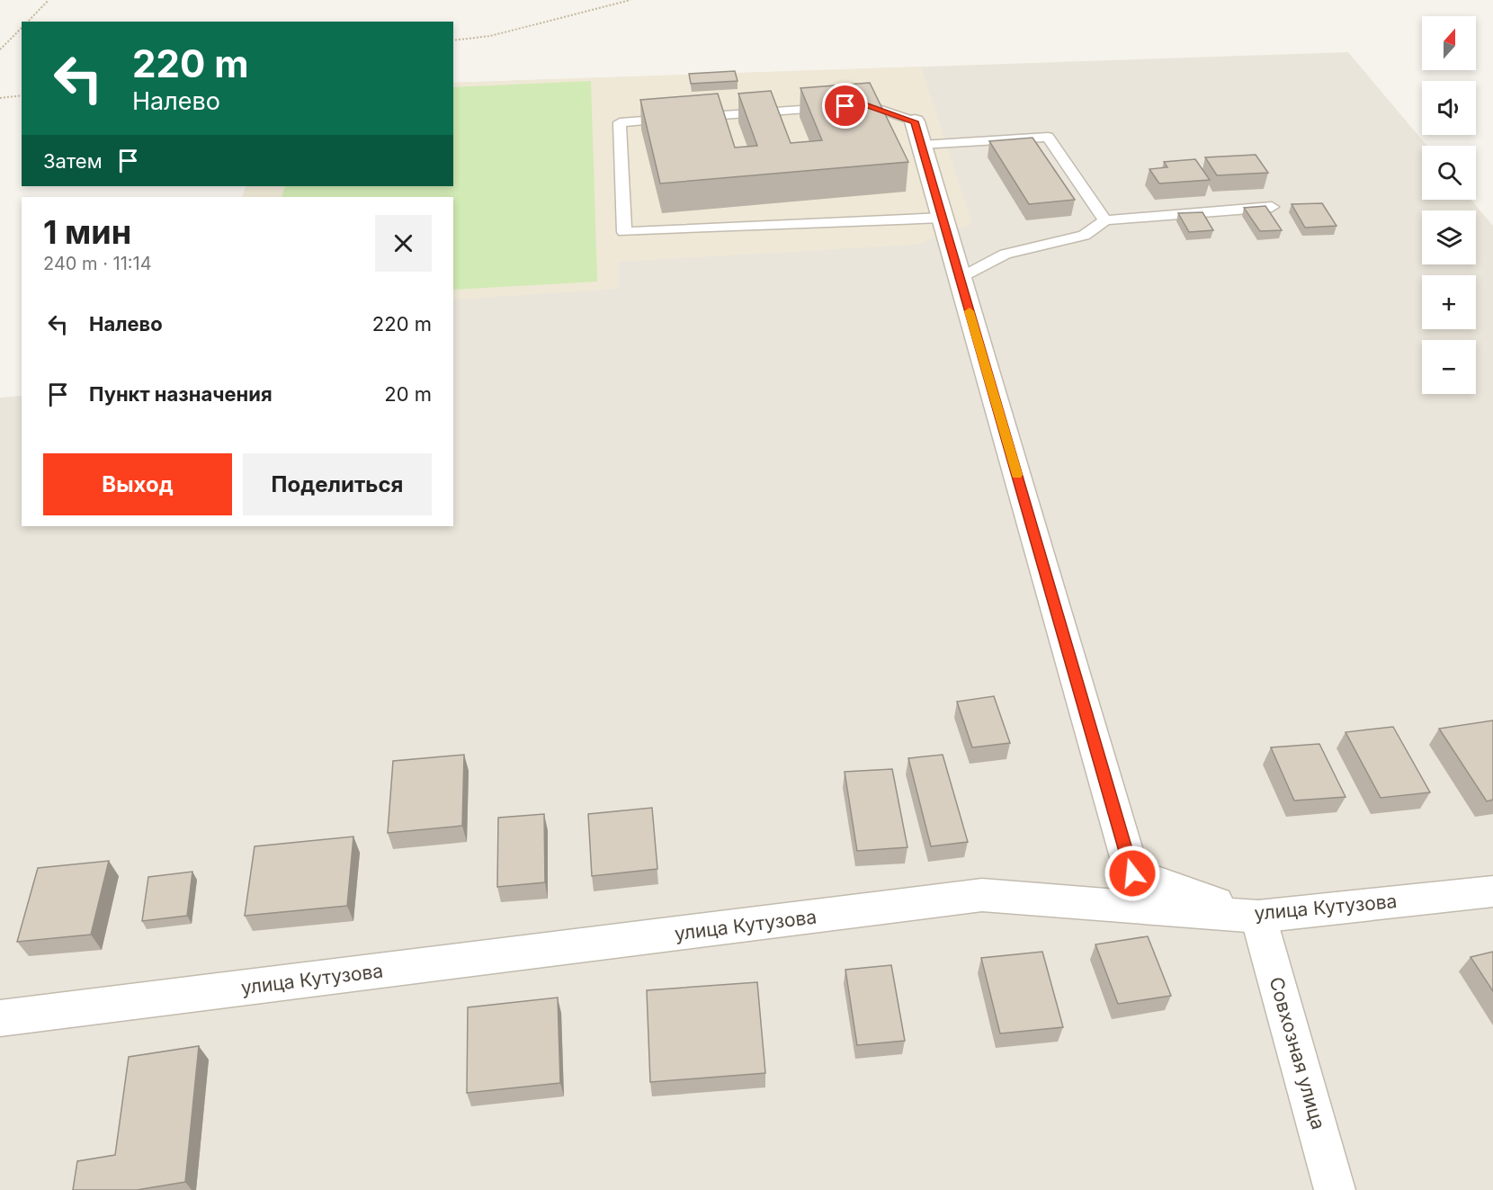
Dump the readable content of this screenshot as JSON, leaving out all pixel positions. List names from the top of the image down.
{
  "streets": {
    "street": ["улица Кутузова", "Совхозная улица"]
  },
  "crossings": [
    ["улица Кутузова", "Совхозная улица"]
  ],
  "north": "top",
  "page": {
    "map_buttons": ["+", "−"],
    "turn": ["220 m", "Налево"],
    "then": "Затем",
    "heading": ["1 мин", "240 m · 11:14"],
    "list": [
      {
        "name": "Налево",
        "value": "220 m"
      },
      {
        "name": "Пункт назначения",
        "value": "20 m"
      }
    ],
    "buttons": ["Выход", "Поделиться"]
  }
}
